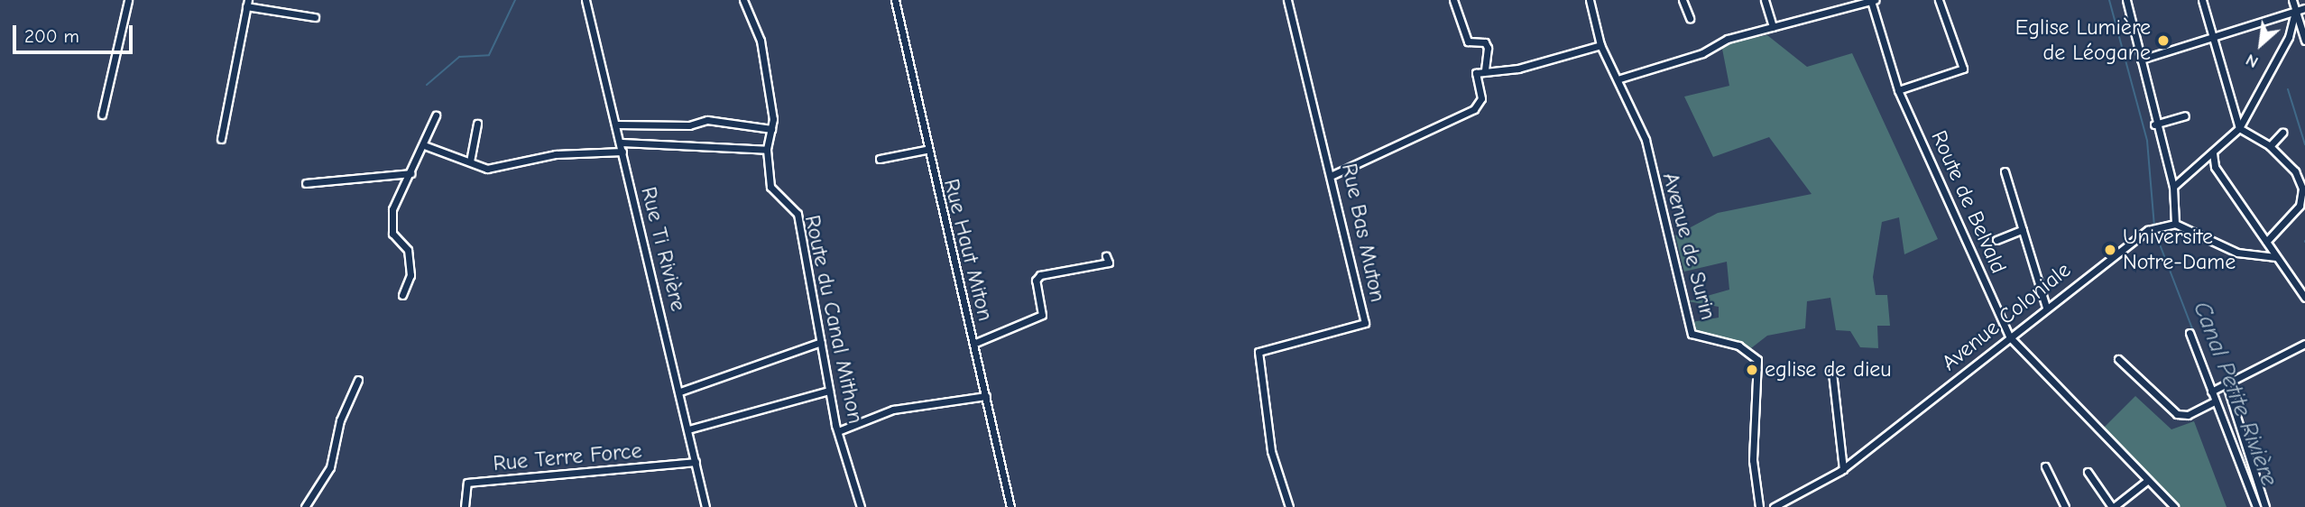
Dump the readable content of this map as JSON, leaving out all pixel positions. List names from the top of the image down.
{
  "streets": {
    "street": [
      "Route de Belvald",
      "Rue Bas Muton",
      "Avenue de Surin",
      "Rue Ti Rivière",
      "Rue Haut Miton",
      "Avenue Coloniale",
      "Route du Canal Mithon",
      "Rue Terre Force"
    ]
  },
  "crossings": [
    ["Route de Belvald", "Avenue Coloniale"],
    ["Rue Ti Rivière", "Rue Terre Force"]
  ],
  "water": ["Canal Petite Rivière"],
  "places": ["Eglise Lumière de Léogane", "Universite Notre-Dame", "eglise de dieu"],
  "scale_bar": "200 m",
  "north": "bottom left"
}
